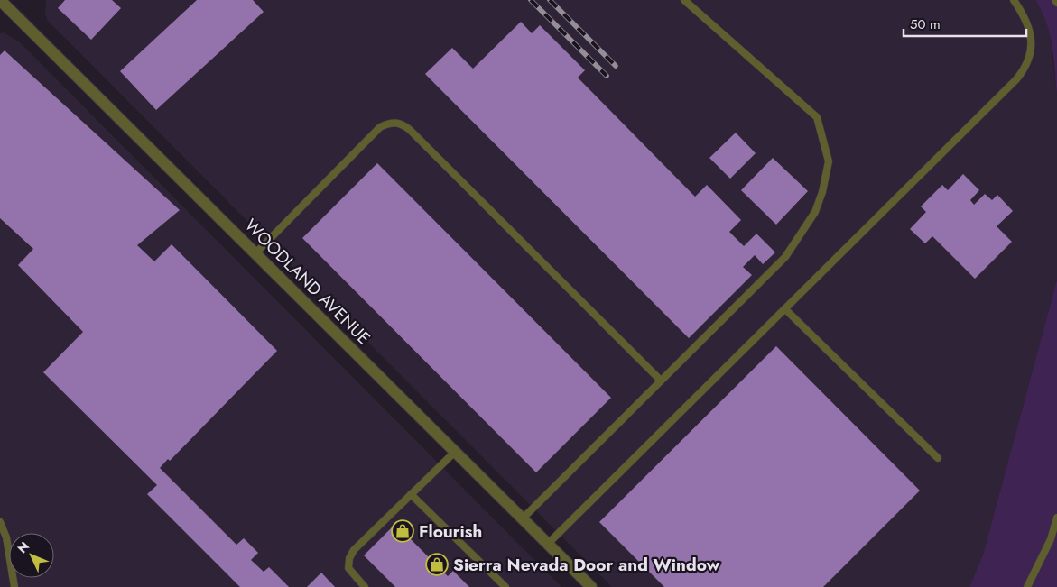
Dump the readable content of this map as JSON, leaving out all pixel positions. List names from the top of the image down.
{
  "streets": {
    "street": ["WOODLAND AVENUE"]
  },
  "places": {
    "shop": ["Flourish", "Sierra Nevada Door and Window"]
  },
  "scale_bar": "50 m",
  "north": "top left"
}
